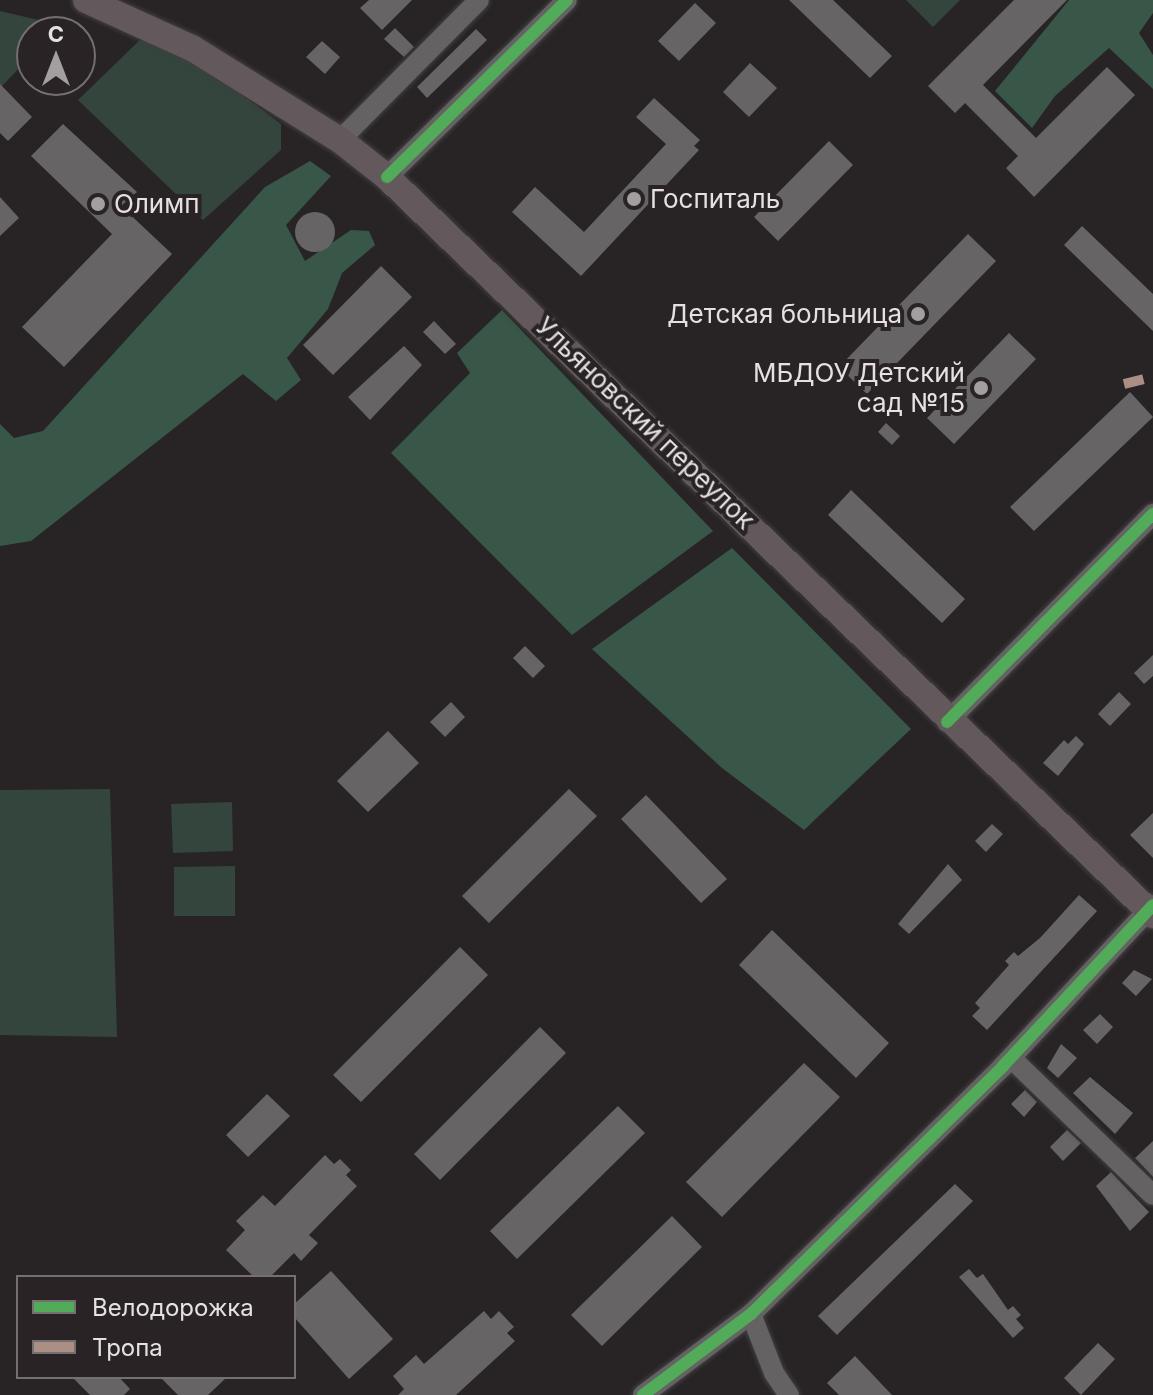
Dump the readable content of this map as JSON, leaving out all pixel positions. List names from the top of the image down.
{
  "streets": {
    "main road": ["Ульяновский переулок"]
  },
  "places": [
    "Госпиталь",
    "Олимп",
    "Детская больница",
    "МБДОУ Детский сад №15"
  ],
  "legend": ["Велодорожка", "Тропа"],
  "north": "top"
}
